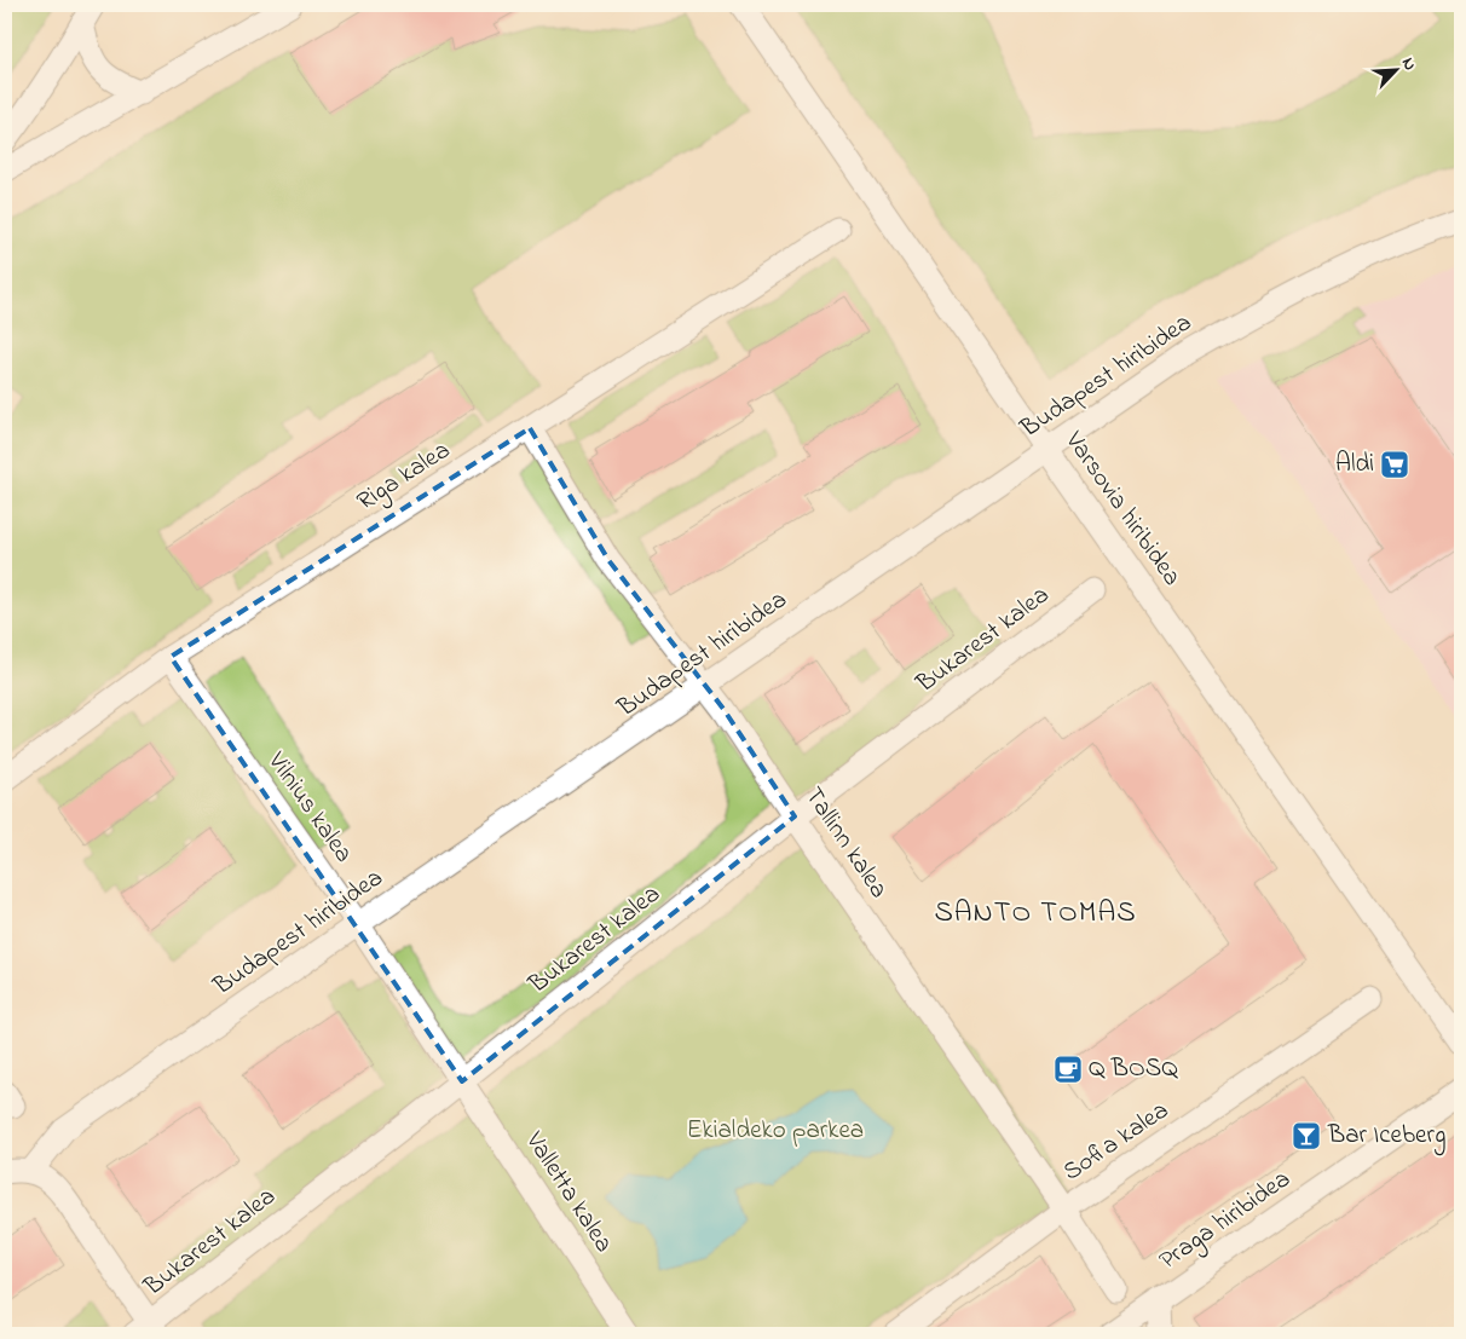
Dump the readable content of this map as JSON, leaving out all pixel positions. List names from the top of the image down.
{
  "streets": {
    "street": [
      "Budapest hiribidea",
      "Riga kalea",
      "Varsovia hiribidea",
      "Bukarest kalea",
      "Vilnius kalea",
      "Tallinn kalea",
      "Sofia kalea",
      "Valletta kalea",
      "Praga hiribidea"
    ]
  },
  "crossings": [
    ["Budapest hiribidea", "Varsovia hiribidea"],
    ["Budapest hiribidea", "Vilnius kalea"],
    ["Budapest hiribidea", "Tallinn kalea"],
    ["Riga kalea", "Vilnius kalea"],
    ["Riga kalea", "Tallinn kalea"],
    ["Bukarest kalea", "Vilnius kalea"],
    ["Bukarest kalea", "Tallinn kalea"],
    ["Bukarest kalea", "Valletta kalea"],
    ["Vilnius kalea", "Valletta kalea"],
    ["Tallinn kalea", "Sofia kalea"]
  ],
  "districts": ["SANTO TOMAS"],
  "parks": ["Ekialdeko parkea"],
  "places": {
    "supermarket": ["Aldi"],
    "cafe": ["Q BOSQ"],
    "bar": ["Bar Iceberg"]
  },
  "north": "top right"
}
